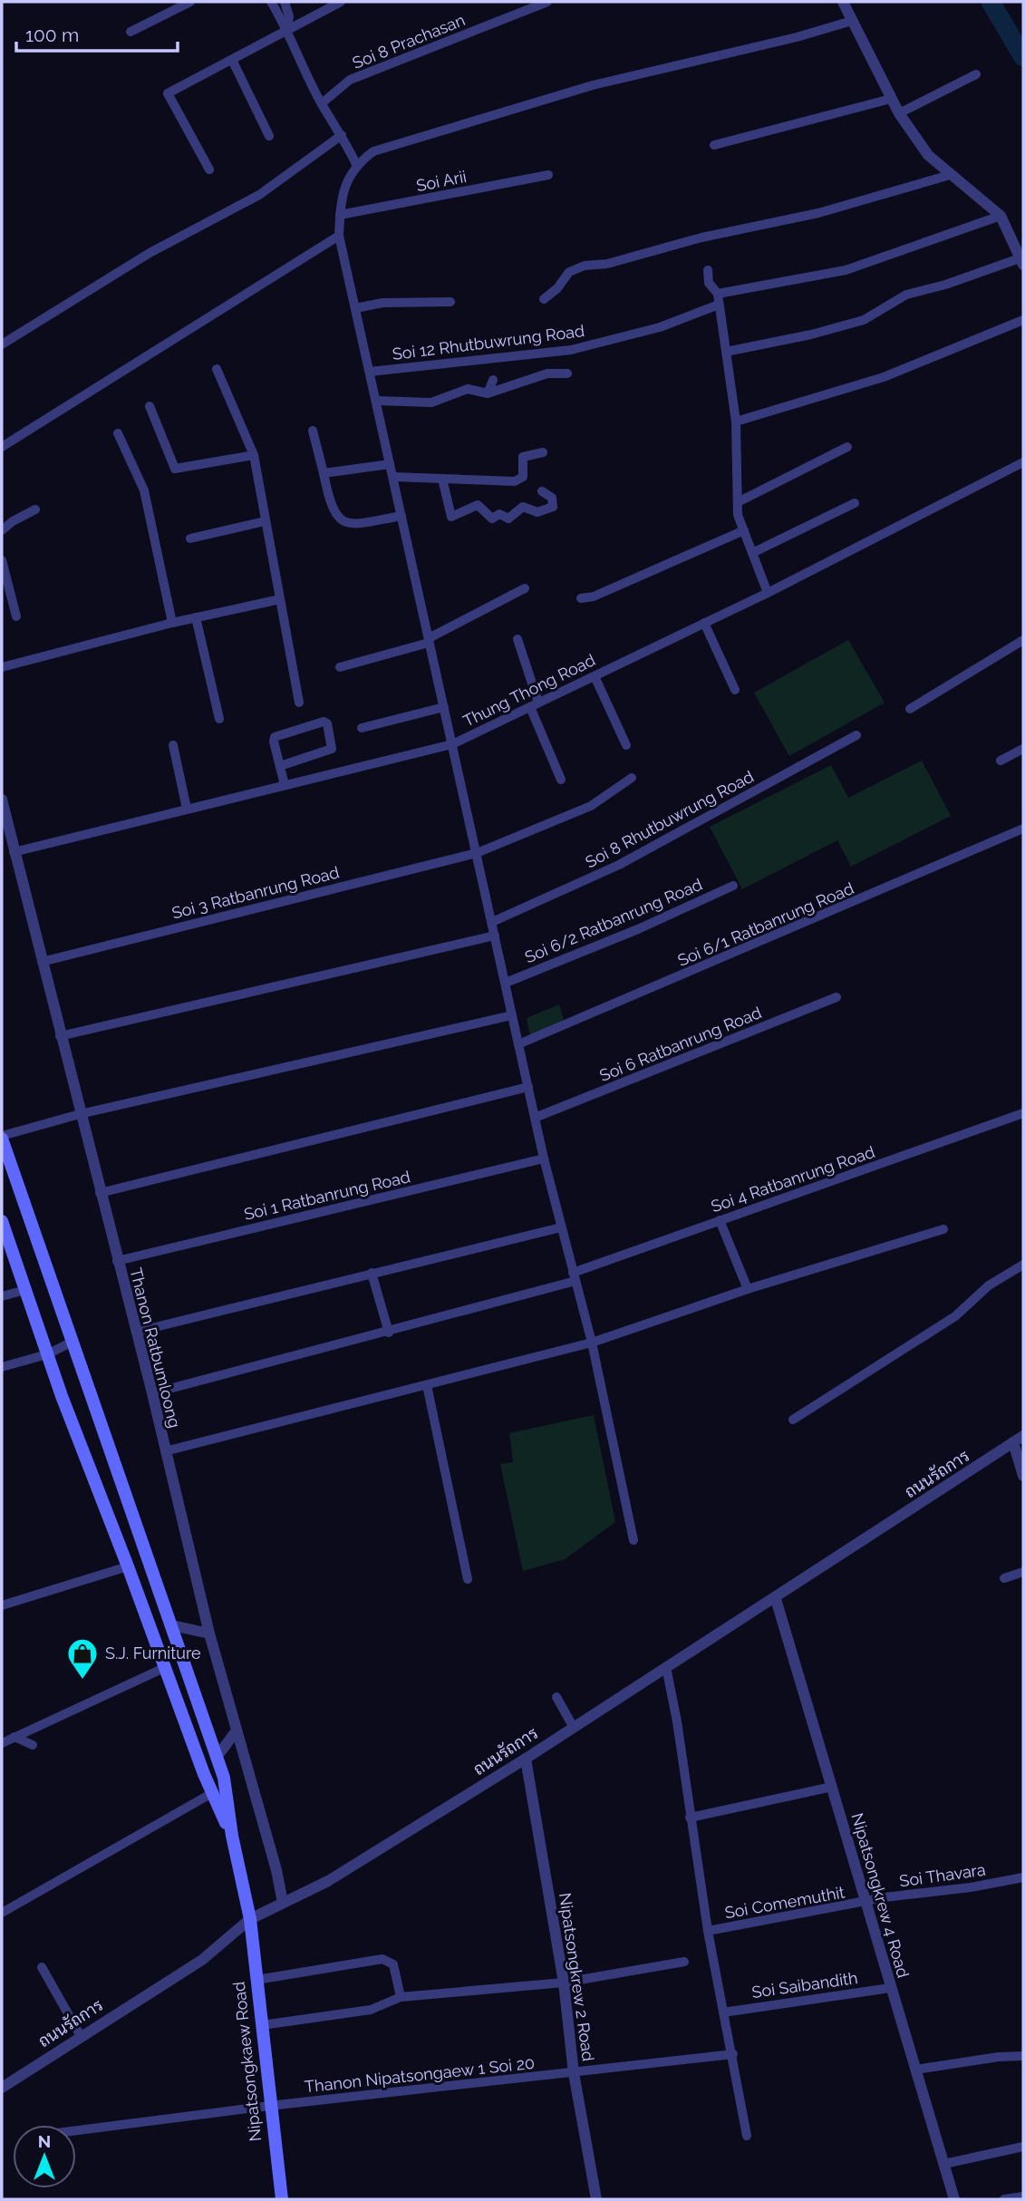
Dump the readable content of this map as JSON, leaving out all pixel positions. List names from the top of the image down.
{
  "streets": {
    "main road": ["Nipatsongkaew Road"],
    "street": [
      "Soi 8 Prachasan",
      "Soi Arii",
      "Soi 12 Rhutbuwrung Road",
      "Thung Thong Road",
      "Soi 8 Rhutbuwrung Road",
      "Soi 3 Ratbanrung Road",
      "Soi 6/2 Ratbanrung Road",
      "Soi 6/1 Ratbanrung Road",
      "Soi 6 Ratbanrung Road",
      "Soi 4 Ratbanrung Road",
      "Soi 1 Ratbanrung Road",
      "Thanon Ratbumloong",
      "ถนนรัถการ",
      "Soi Thavara",
      "Nipatsongkrew 4 Road",
      "Soi Comemuthit",
      "Nipatsongkrew 2 Road",
      "Soi Saibandith",
      "Thanon Nipatsongaew 1 Soi 20"
    ]
  },
  "crossings": [
    ["Thung Thong Road", "Thanon Ratbumloong"],
    ["Soi 3 Ratbanrung Road", "Thanon Ratbumloong"],
    ["Soi 4 Ratbanrung Road", "Thanon Ratbumloong"],
    ["Soi 1 Ratbanrung Road", "Thanon Ratbumloong"],
    ["Thanon Ratbumloong", "ถนนรัถการ"],
    ["ถนนรัถการ", "Nipatsongkrew 4 Road"],
    ["ถนนรัถการ", "Nipatsongkrew 2 Road"],
    ["ถนนรัถการ", "Nipatsongkaew Road"],
    ["Soi Thavara", "Nipatsongkrew 4 Road"],
    ["Soi Thavara", "Soi Comemuthit"],
    ["Nipatsongkrew 4 Road", "Soi Comemuthit"],
    ["Nipatsongkrew 4 Road", "Soi Saibandith"],
    ["Nipatsongkrew 2 Road", "Thanon Nipatsongaew 1 Soi 20"],
    ["Nipatsongkaew Road", "Thanon Nipatsongaew 1 Soi 20"]
  ],
  "places": {
    "shop": ["S.J. Furniture"]
  },
  "scale_bar": "100 m",
  "north": "top"
}
